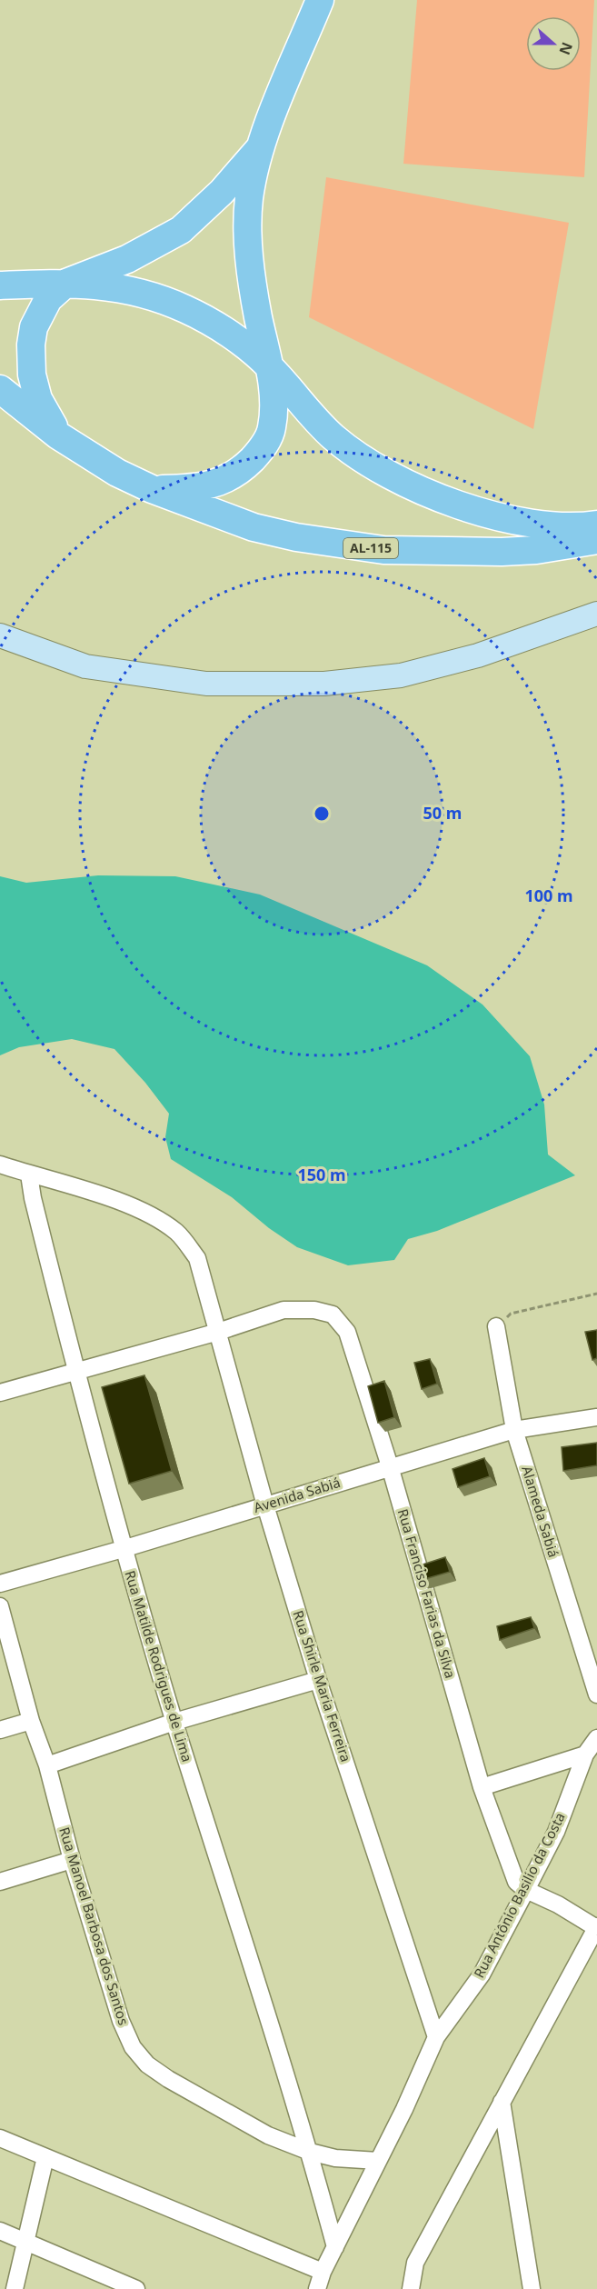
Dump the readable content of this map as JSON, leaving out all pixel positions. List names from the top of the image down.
{
  "streets": {
    "main road": ["AL-115"],
    "street": [
      "Avenida Sabiá",
      "Alameda Sabiá",
      "Rua Franciso Farias da Silva",
      "Rua Matilde Rodrigues de Lima",
      "Rua Shirle Maria Ferreira",
      "Rua Antônio Basilio da Costa",
      "Rua Manoel Barbosa dos Santos"
    ]
  },
  "crossings": [
    ["Avenida Sabiá", "Alameda Sabiá"],
    ["Avenida Sabiá", "Rua Franciso Farias da Silva"],
    ["Avenida Sabiá", "Rua Matilde Rodrigues de Lima"],
    ["Avenida Sabiá", "Rua Shirle Maria Ferreira"],
    ["Rua Franciso Farias da Silva", "Rua Shirle Maria Ferreira"],
    ["Rua Franciso Farias da Silva", "Rua Antônio Basilio da Costa"],
    ["Rua Matilde Rodrigues de Lima", "Rua Shirle Maria Ferreira"],
    ["Rua Matilde Rodrigues de Lima", "Rua Antônio Basilio da Costa"],
    ["Rua Matilde Rodrigues de Lima", "Rua Manoel Barbosa dos Santos"],
    ["Rua Shirle Maria Ferreira", "Rua Antônio Basilio da Costa"]
  ],
  "north": "right",
  "rings": ["50 m", "100 m", "150 m"]
}
